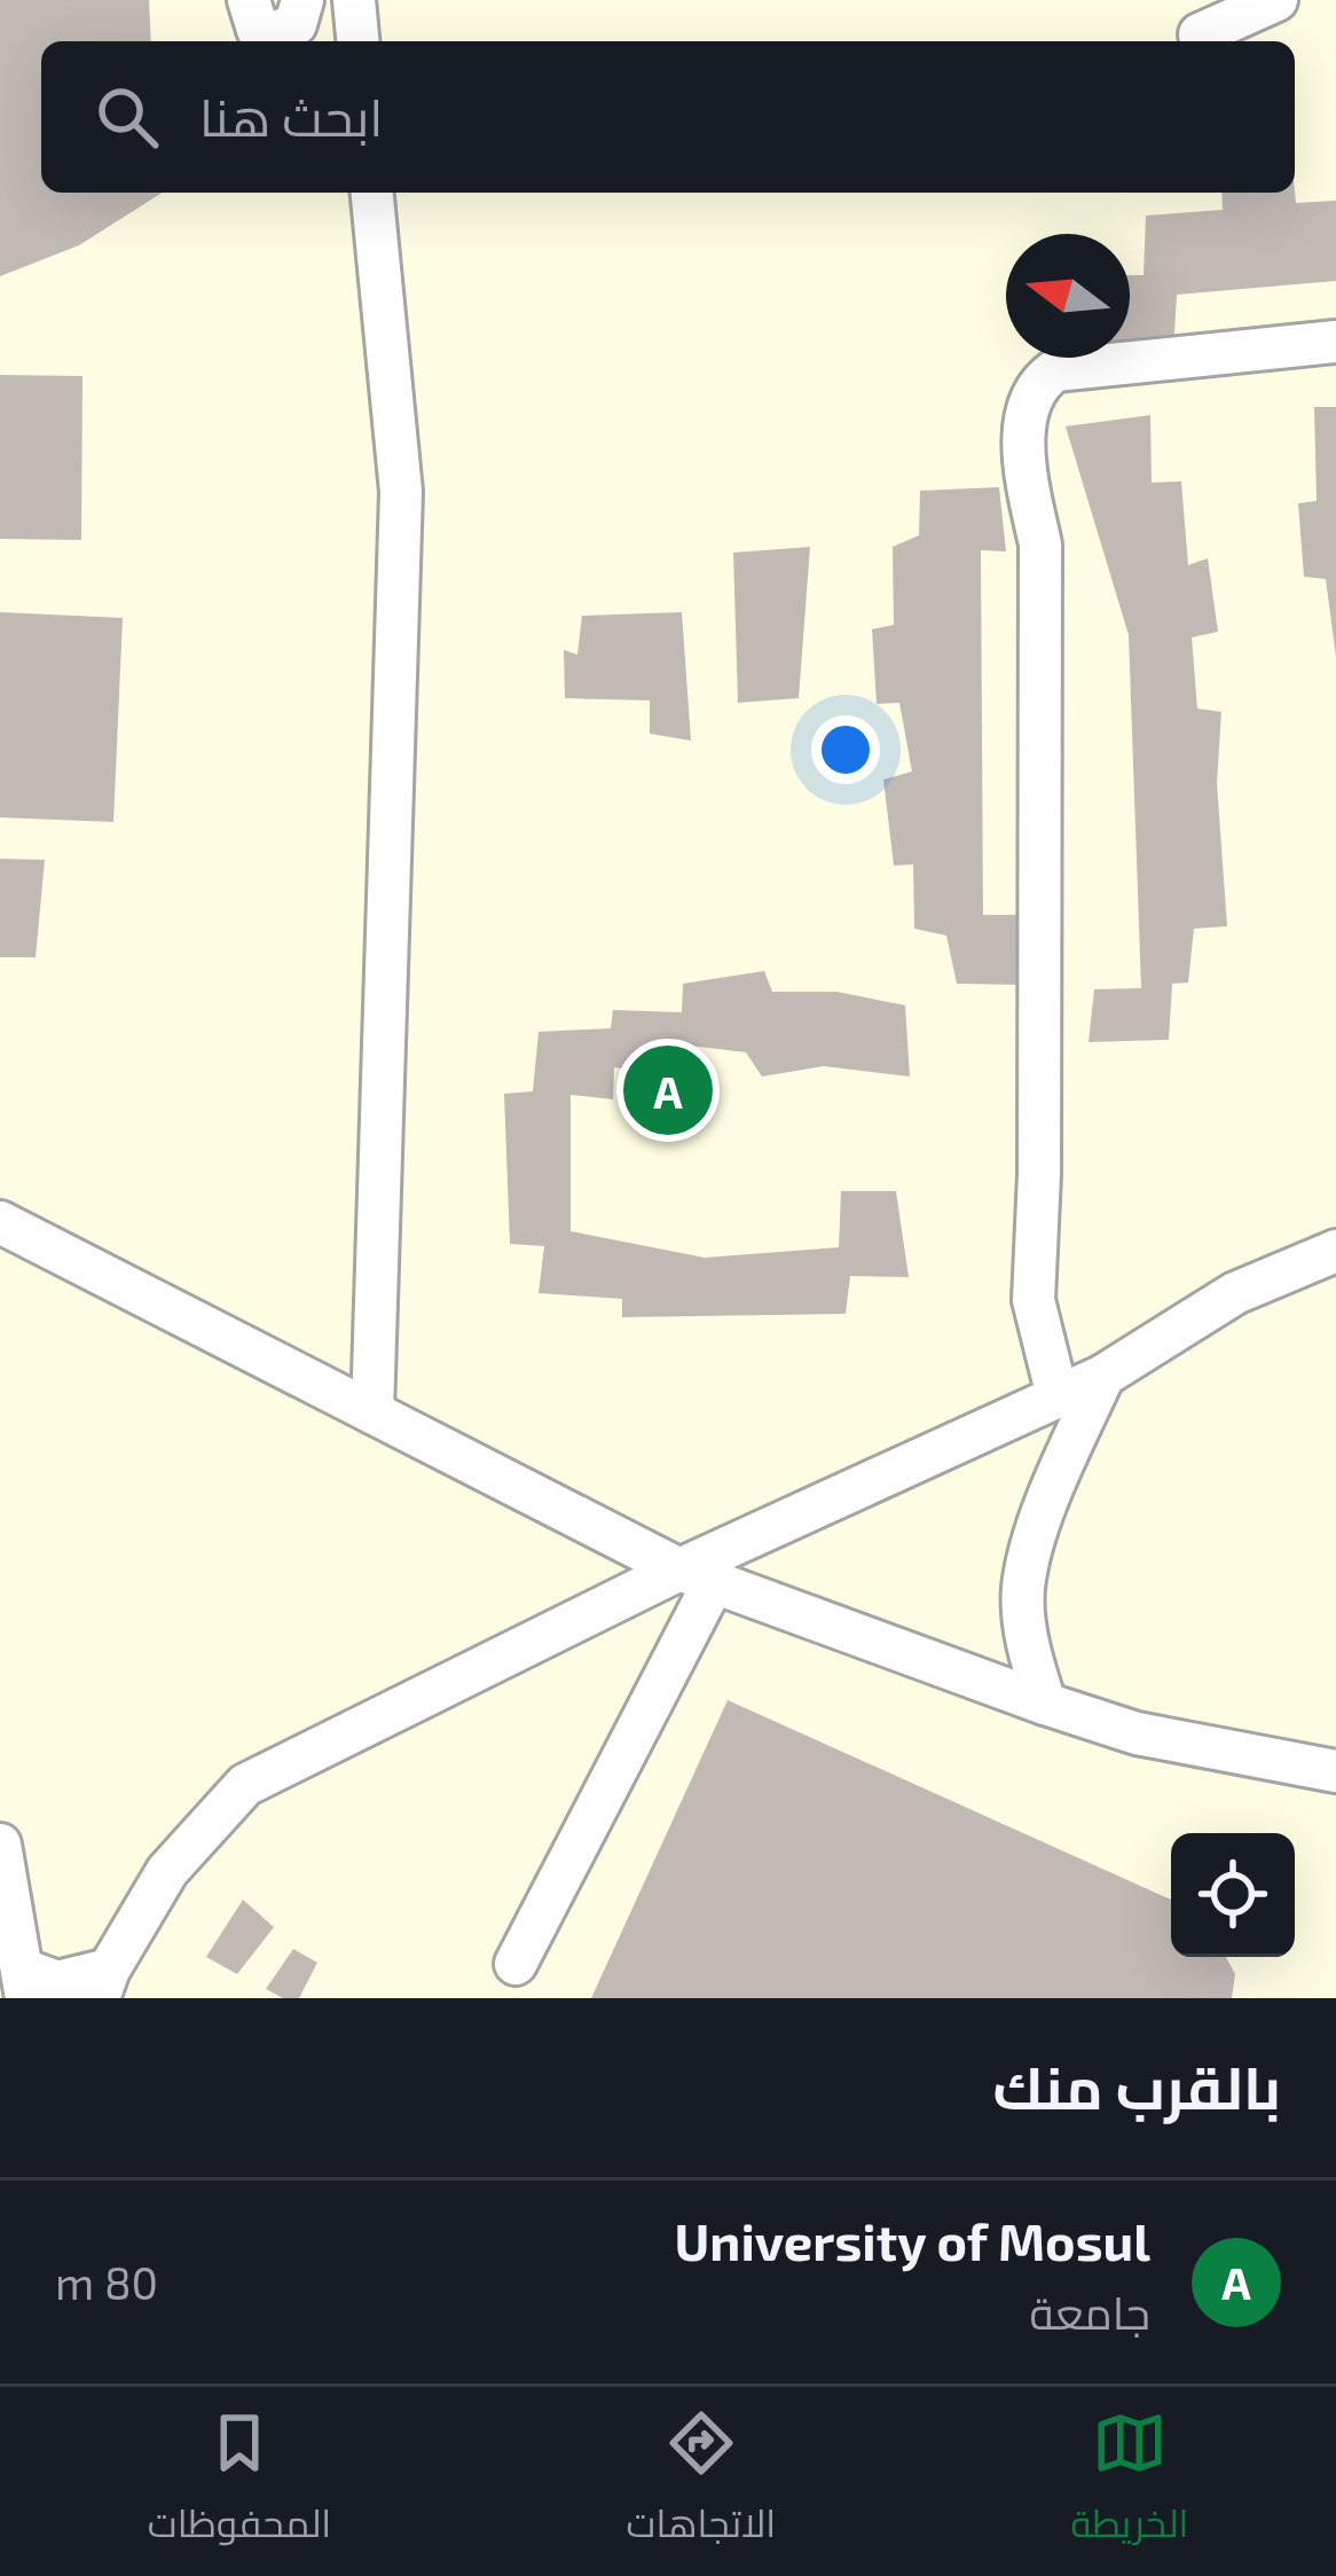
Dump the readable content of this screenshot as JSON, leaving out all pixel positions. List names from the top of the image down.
{
  "north": "left",
  "page": {
    "search": "ابحث هنا",
    "pins": "A",
    "heading": "بالقرب منك",
    "list": [
      {
        "mark": "A",
        "name": "University of Mosul",
        "note": "جامعة",
        "value": "80 m"
      }
    ],
    "nav": ["الخريطة", "الاتجاهات", "المحفوظات"]
  }
}
